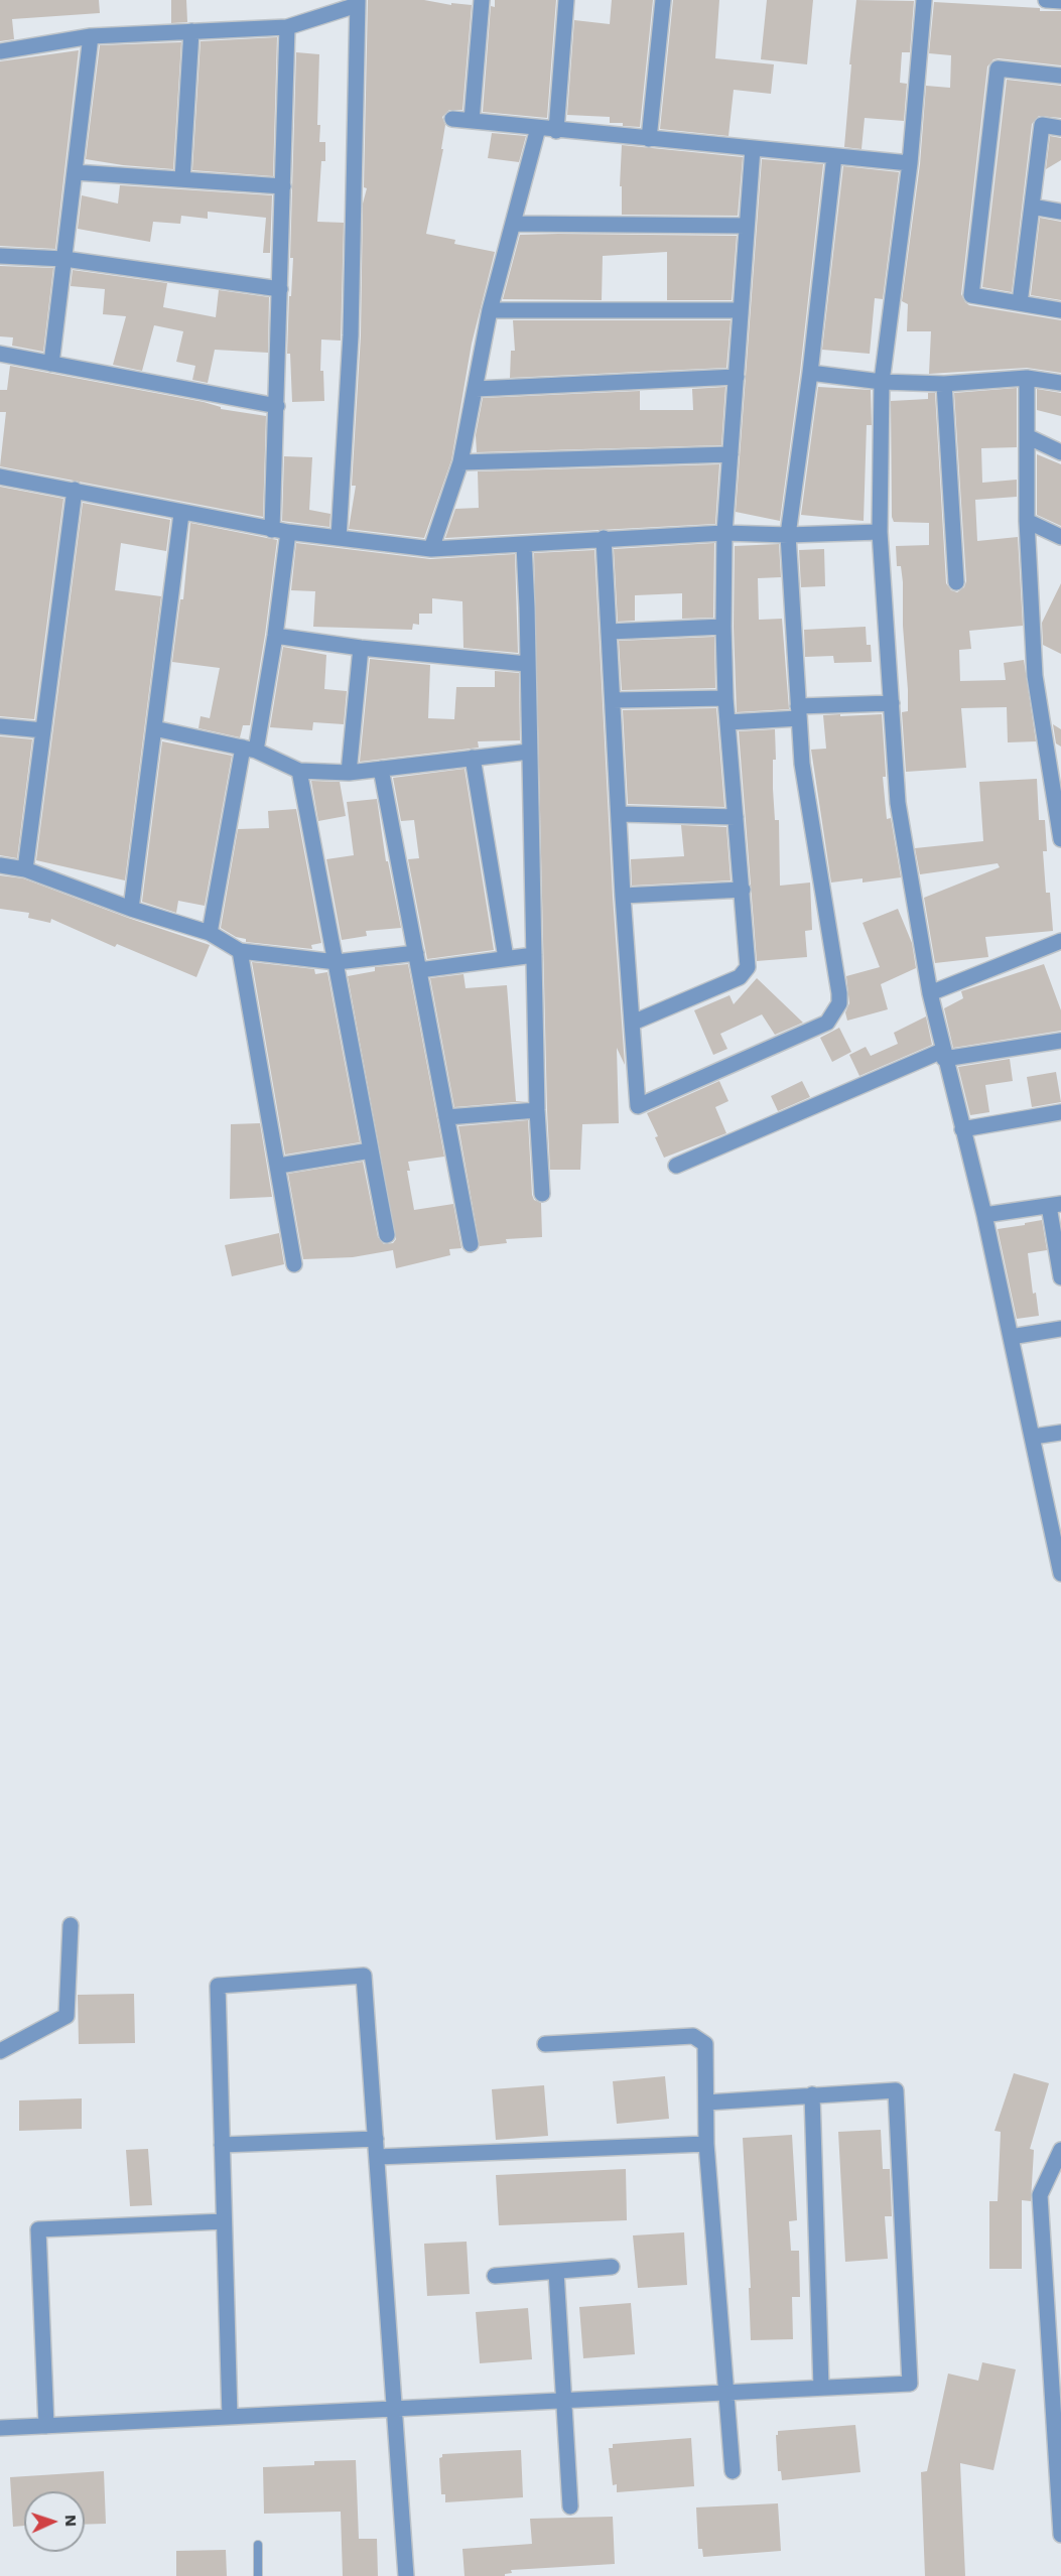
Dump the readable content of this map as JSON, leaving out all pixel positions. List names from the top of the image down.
{
  "north": "right"
}
